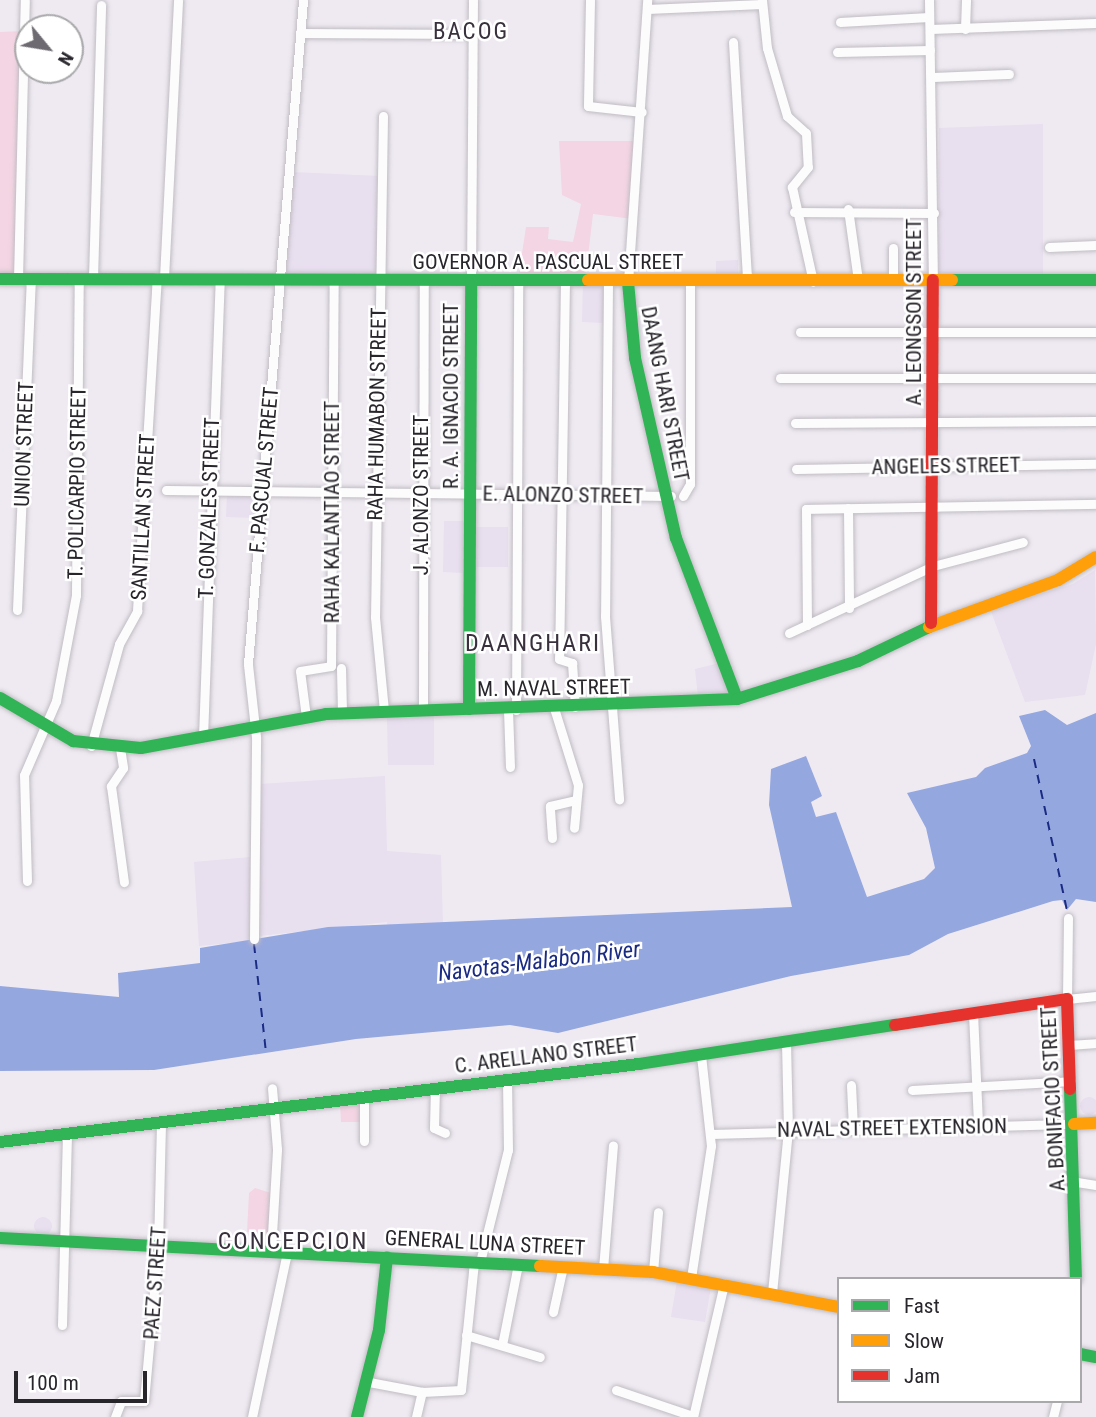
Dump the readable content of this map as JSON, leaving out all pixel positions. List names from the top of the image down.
{
  "streets": {
    "main road": [
      "GOVERNOR A. PASCUAL STREET",
      "A. LEONGSON STREET",
      "DAANG HARI STREET",
      "R. A. IGNACIO STREET",
      "M. NAVAL STREET",
      "C. ARELLANO STREET",
      "A. BONIFACIO STREET",
      "GENERAL LUNA STREET"
    ],
    "street": [
      "RAHA HUMABON STREET",
      "UNION STREET",
      "ANGELES STREET",
      "F. PASCUAL STREET",
      "T. POLICARPIO STREET",
      "J. ALONZO STREET",
      "E. ALONZO STREET",
      "T. GONZALES STREET",
      "RAHA KALANTIAO STREET",
      "SANTILLAN STREET",
      "NAVAL STREET EXTENSION",
      "PAEZ STREET"
    ]
  },
  "crossings": [
    ["GOVERNOR A. PASCUAL STREET", "A. LEONGSON STREET"],
    ["GOVERNOR A. PASCUAL STREET", "DAANG HARI STREET"],
    ["GOVERNOR A. PASCUAL STREET", "R. A. IGNACIO STREET"],
    ["GOVERNOR A. PASCUAL STREET", "RAHA HUMABON STREET"],
    ["GOVERNOR A. PASCUAL STREET", "UNION STREET"],
    ["GOVERNOR A. PASCUAL STREET", "F. PASCUAL STREET"],
    ["GOVERNOR A. PASCUAL STREET", "T. POLICARPIO STREET"],
    ["GOVERNOR A. PASCUAL STREET", "J. ALONZO STREET"],
    ["GOVERNOR A. PASCUAL STREET", "T. GONZALES STREET"],
    ["GOVERNOR A. PASCUAL STREET", "RAHA KALANTIAO STREET"],
    ["GOVERNOR A. PASCUAL STREET", "SANTILLAN STREET"],
    ["A. LEONGSON STREET", "ANGELES STREET"],
    ["A. LEONGSON STREET", "M. NAVAL STREET"],
    ["DAANG HARI STREET", "E. ALONZO STREET"],
    ["DAANG HARI STREET", "M. NAVAL STREET"],
    ["R. A. IGNACIO STREET", "E. ALONZO STREET"],
    ["R. A. IGNACIO STREET", "M. NAVAL STREET"],
    ["RAHA HUMABON STREET", "E. ALONZO STREET"],
    ["RAHA HUMABON STREET", "M. NAVAL STREET"],
    ["F. PASCUAL STREET", "E. ALONZO STREET"],
    ["F. PASCUAL STREET", "M. NAVAL STREET"],
    ["T. POLICARPIO STREET", "M. NAVAL STREET"],
    ["J. ALONZO STREET", "E. ALONZO STREET"],
    ["J. ALONZO STREET", "M. NAVAL STREET"],
    ["E. ALONZO STREET", "T. GONZALES STREET"],
    ["E. ALONZO STREET", "RAHA KALANTIAO STREET"],
    ["T. GONZALES STREET", "M. NAVAL STREET"],
    ["RAHA KALANTIAO STREET", "M. NAVAL STREET"],
    ["SANTILLAN STREET", "M. NAVAL STREET"],
    ["C. ARELLANO STREET", "A. BONIFACIO STREET"],
    ["C. ARELLANO STREET", "PAEZ STREET"],
    ["A. BONIFACIO STREET", "NAVAL STREET EXTENSION"],
    ["GENERAL LUNA STREET", "PAEZ STREET"]
  ],
  "districts": ["BACOG", "DAANGHARI", "CONCEPCION"],
  "water": ["Navotas-Malabon River"],
  "legend": ["Fast", "Slow", "Jam"],
  "scale_bar": "100 m",
  "north": "bottom right"
}
